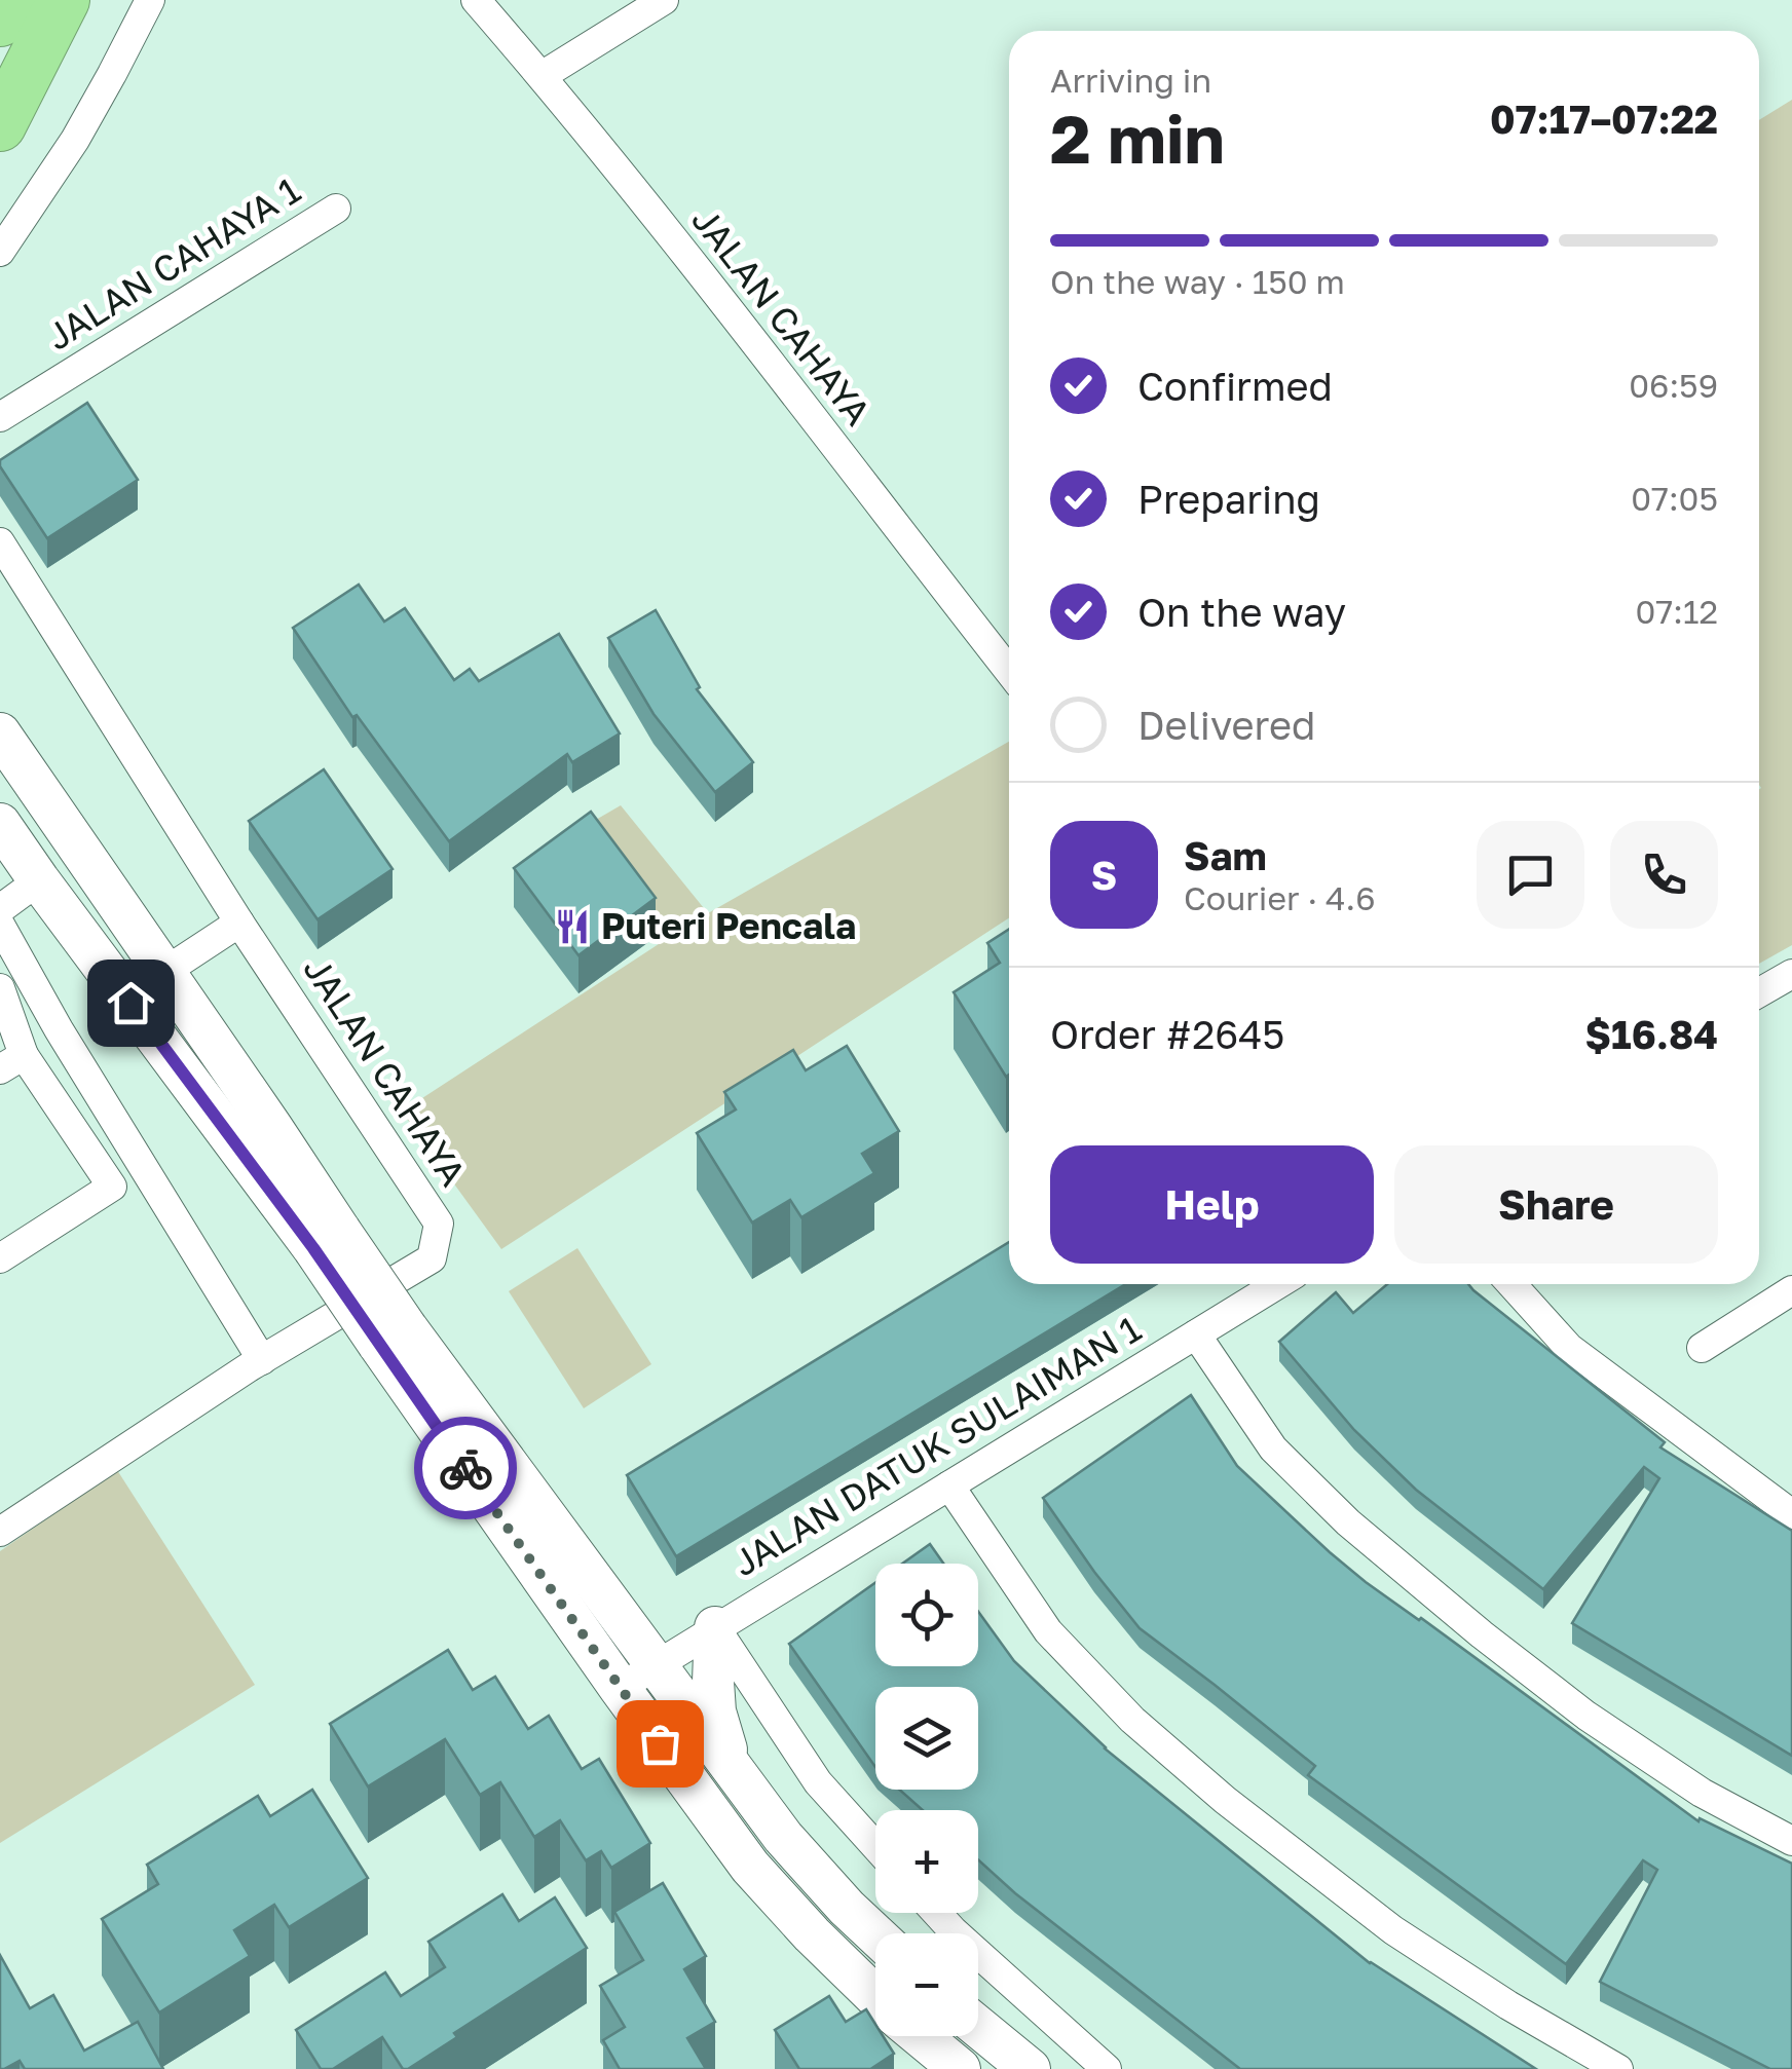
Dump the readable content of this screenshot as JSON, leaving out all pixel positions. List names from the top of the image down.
{
  "streets": {
    "street": ["JALAN CAHAYA 1", "JALAN CAHAYA", "JALAN DATUK SULAIMAN 1"]
  },
  "places": {
    "restaurant": ["Puteri Pencala"]
  },
  "page": {
    "heading": ["2 min", "Arriving in", "07:17–07:22"],
    "panel": [
      "Sam",
      "Courier · 4.6",
      "Order #2645",
      "$16.84"
    ],
    "bar": "On the way · 150 m",
    "list": [
      ["Confirmed", "06:59"],
      ["Preparing", "07:05"],
      ["On the way", "07:12"],
      "Delivered"
    ],
    "round": "S",
    "buttons": ["Help", "Share"],
    "map_buttons": ["+", "−"]
  }
}
